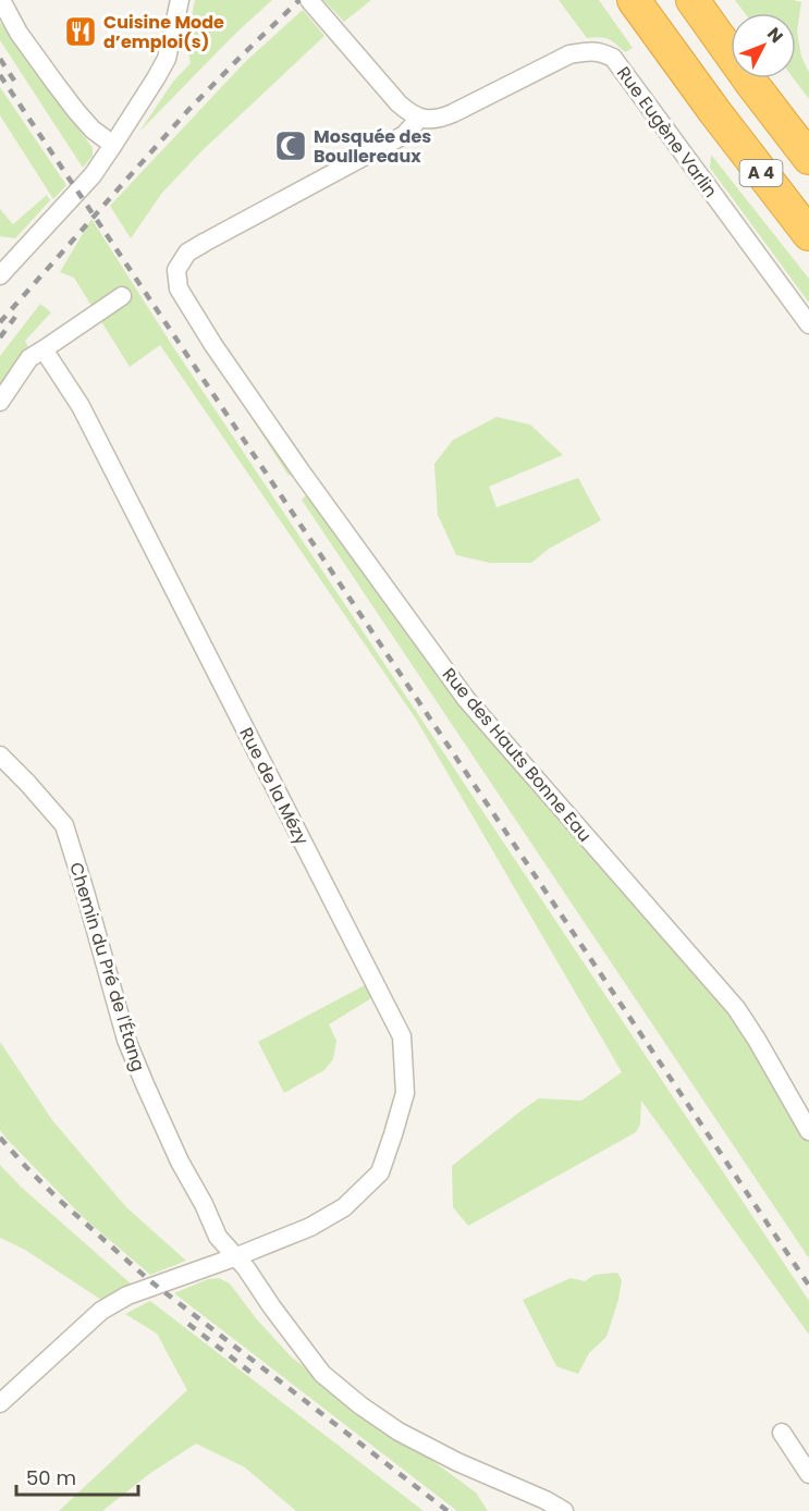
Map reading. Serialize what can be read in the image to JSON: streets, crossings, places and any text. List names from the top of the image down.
{
  "streets": {
    "highway": ["A 4"],
    "street": [
      "Rue Eugène Varlin",
      "Rue des Hauts Bonne Eau",
      "Rue de la Mézy",
      "Chemin du Pré de l'Étang"
    ]
  },
  "crossings": [
    ["Rue Eugène Varlin", "Rue des Hauts Bonne Eau"],
    ["Rue de la Mézy", "Chemin du Pré de l'Étang"]
  ],
  "places": {
    "restaurant": ["Cuisine Mode d’emploi(s)"],
    "mosque": ["Mosquée des Boullereaux"]
  },
  "scale_bar": "50 m",
  "north": "top right"
}
